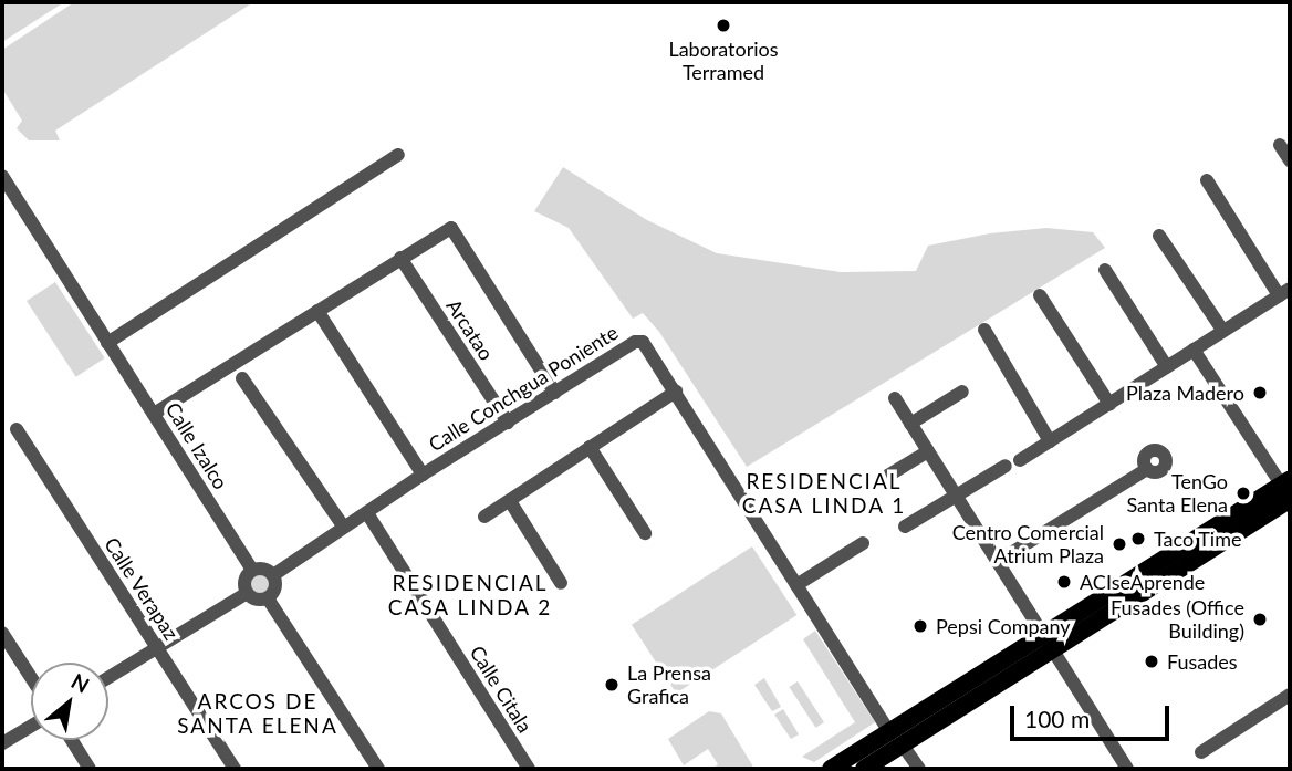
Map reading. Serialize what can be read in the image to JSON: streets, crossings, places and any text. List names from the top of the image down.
{
  "streets": {
    "street": [
      "Arcatao",
      "Calle Conchgua Poniente",
      "Calle Izalco",
      "Calle Verapaz",
      "Calle Citala"
    ]
  },
  "crossings": [
    ["Arcatao", "Calle Conchgua Poniente"],
    ["Calle Conchgua Poniente", "Calle Izalco"],
    ["Calle Conchgua Poniente", "Calle Citala"]
  ],
  "districts": ["RESIDENCIAL CASA LINDA 1", "RESIDENCIAL CASA LINDA 2", "ARCOS DE SANTA ELENA"],
  "places": [
    "Laboratorios Terramed",
    "Plaza Madero",
    "TenGo Santa Elena",
    "Taco Time",
    "Centro Comercial Atrium Plaza",
    "ACIseAprende",
    "Fusades (Office Building)",
    "Pepsi Company",
    "Fusades",
    "La Prensa Grafica"
  ],
  "scale_bar": "100 m",
  "north": "top right"
}
